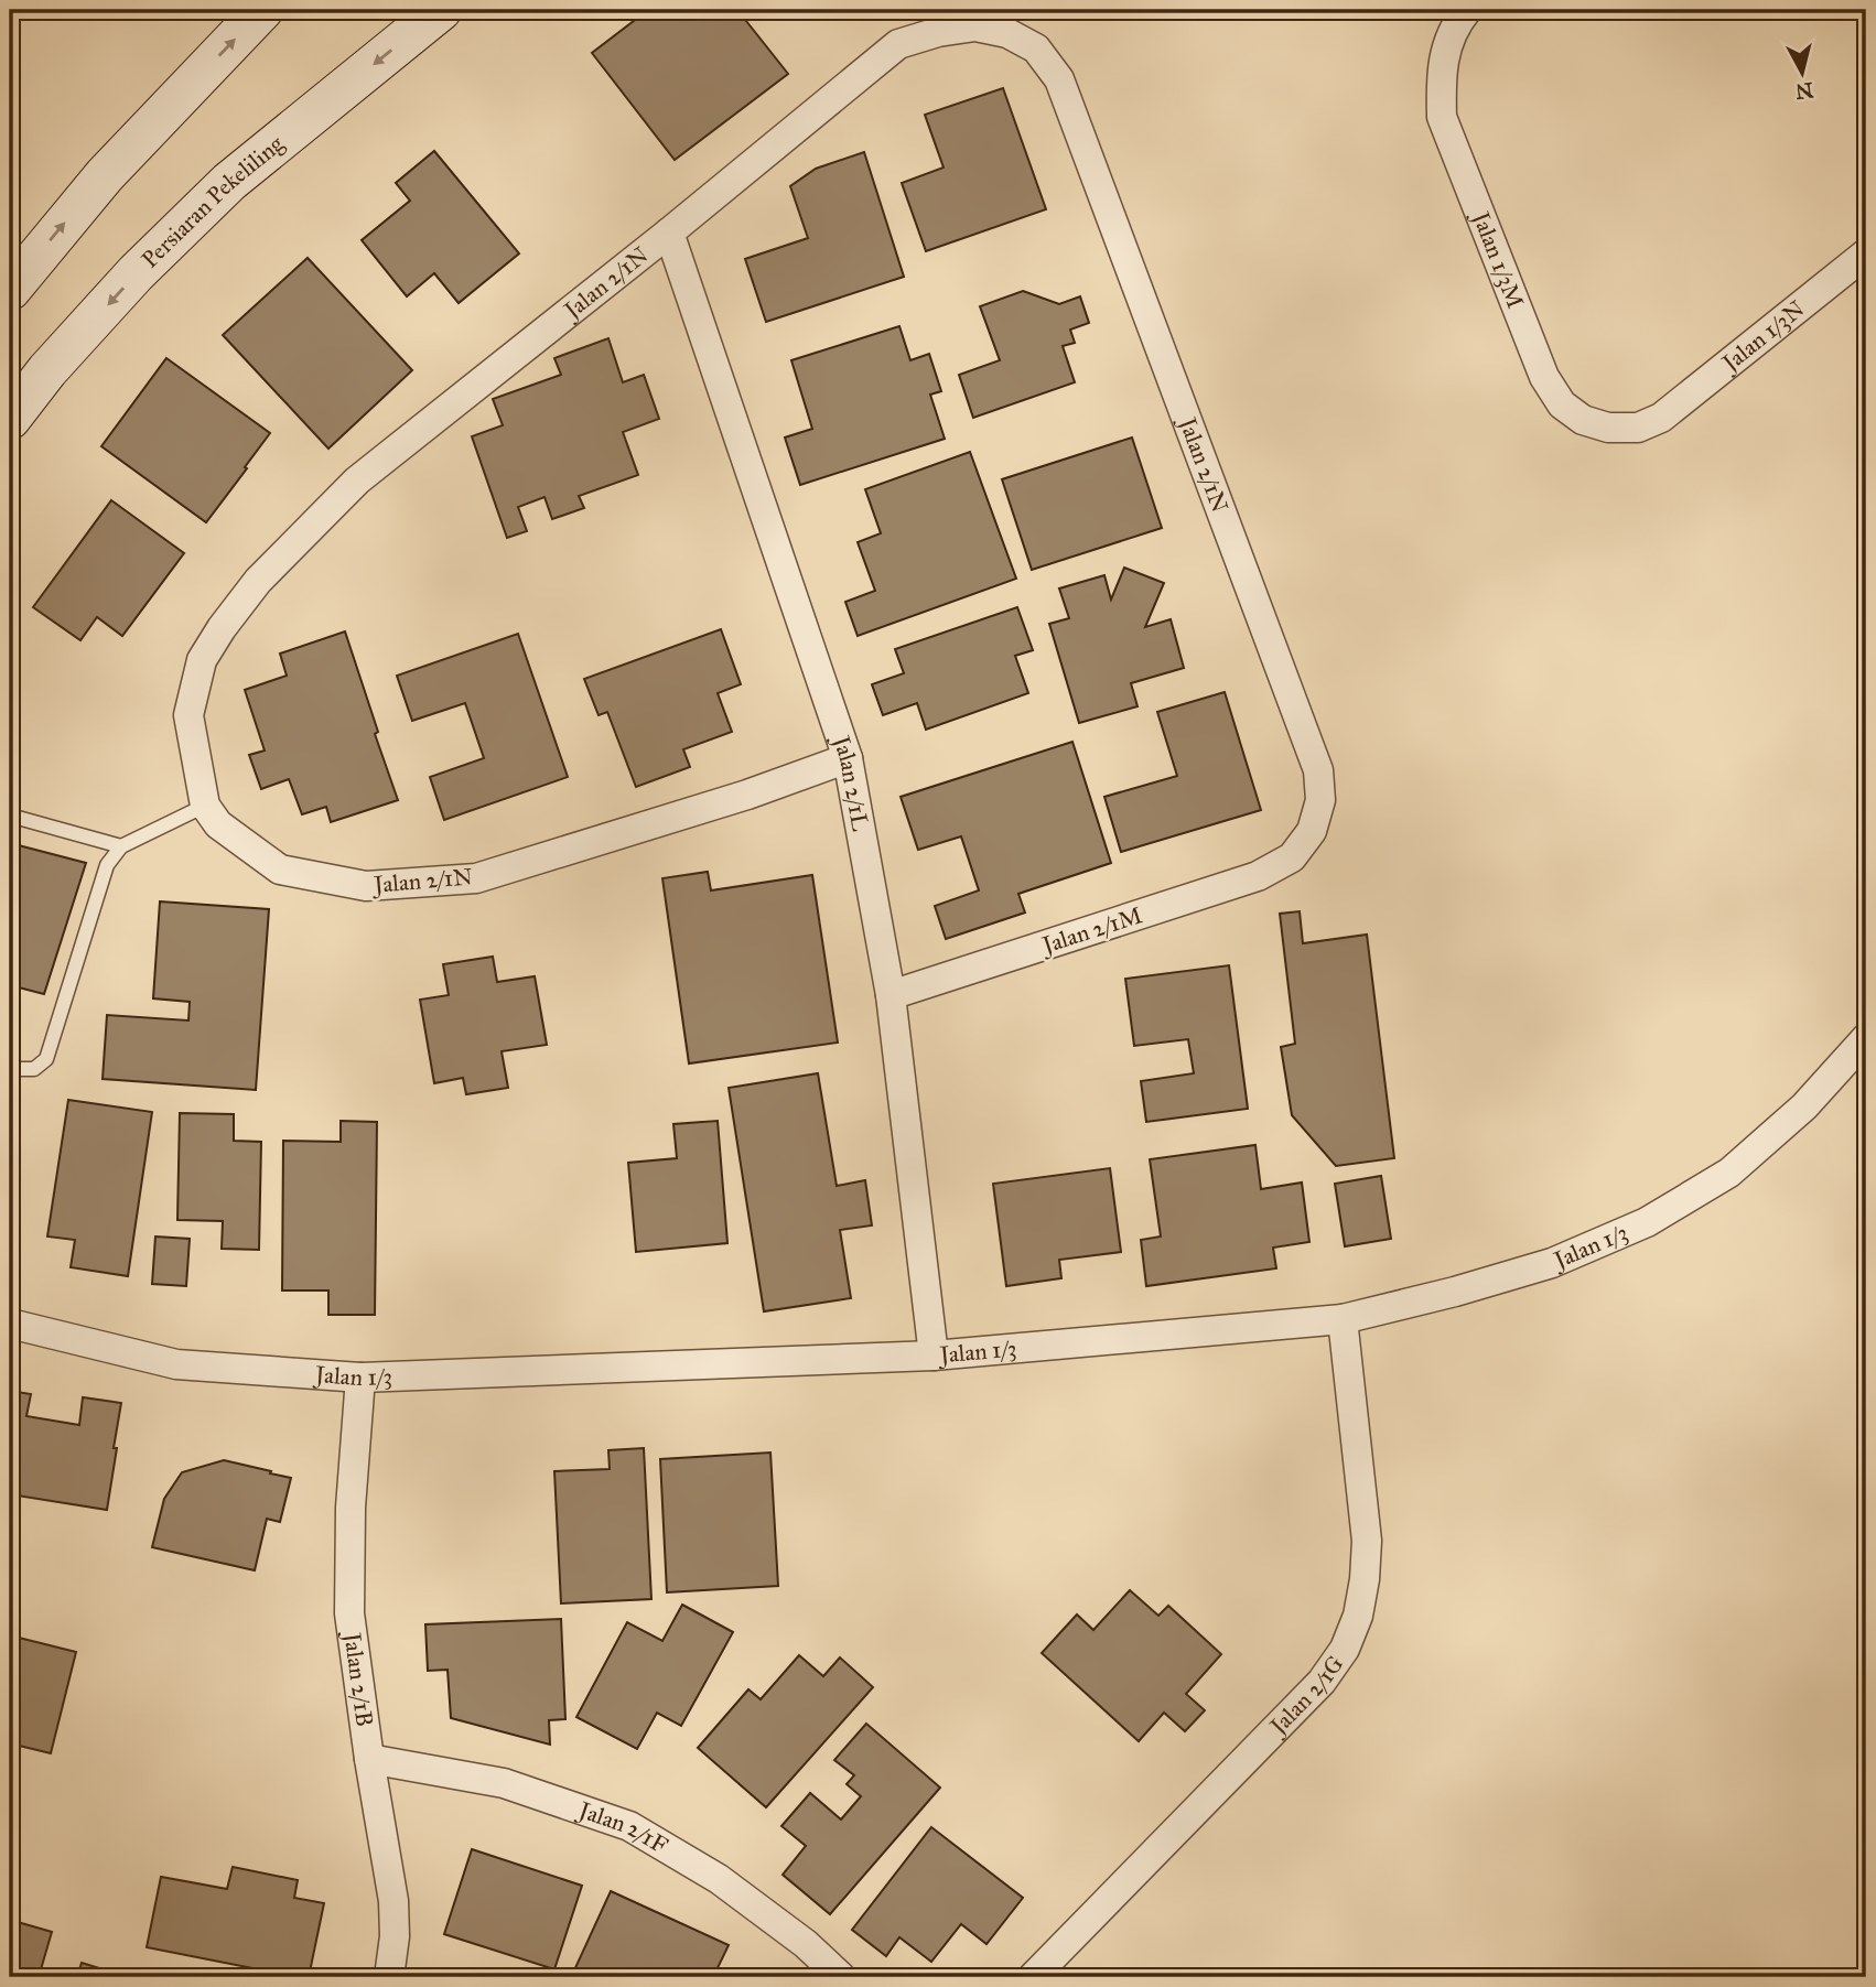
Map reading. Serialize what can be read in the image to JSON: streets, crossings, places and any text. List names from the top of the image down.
{
  "streets": {
    "main road": ["Persiaran Pekeliling"],
    "street": [
      "Jalan 1/3M",
      "Jalan 2/1N",
      "Jalan 1/3N",
      "Jalan 2/1L",
      "Jalan 2/1M",
      "Jalan 1/3",
      "Jalan 2/1B",
      "Jalan 2/1G",
      "Jalan 2/1F"
    ]
  },
  "crossings": [
    ["Jalan 1/3M", "Jalan 1/3N"],
    ["Jalan 2/1N", "Jalan 2/1L"],
    ["Jalan 2/1N", "Jalan 2/1M"],
    ["Jalan 2/1L", "Jalan 2/1M"],
    ["Jalan 2/1L", "Jalan 1/3"],
    ["Jalan 1/3", "Jalan 2/1B"],
    ["Jalan 1/3", "Jalan 2/1G"],
    ["Jalan 2/1B", "Jalan 2/1F"]
  ],
  "north": "bottom"
}
